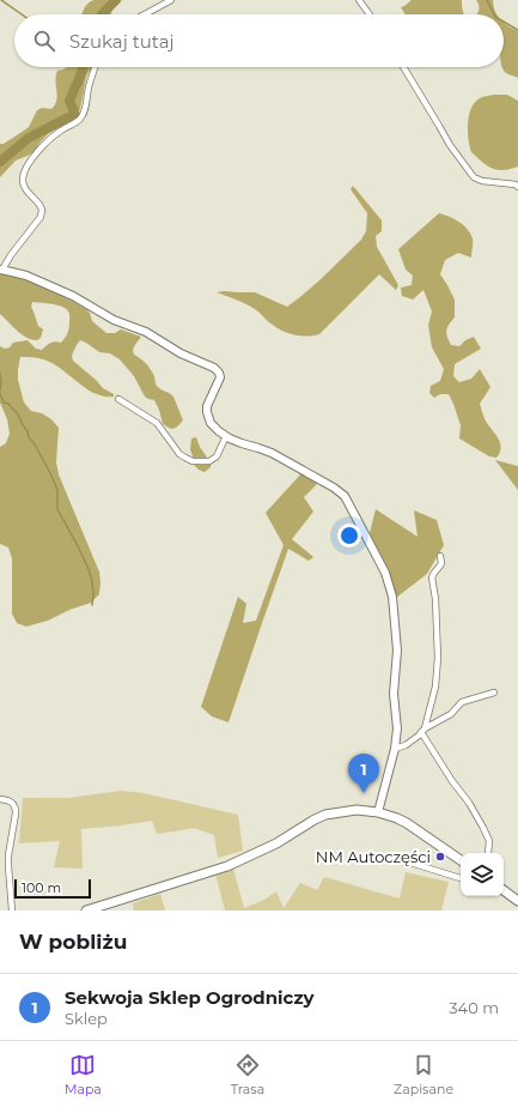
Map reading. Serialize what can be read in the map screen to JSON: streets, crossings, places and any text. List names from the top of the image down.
{
  "places": ["NM Autoczęści"],
  "scale_bar": "100 m",
  "page": {
    "search": "Szukaj tutaj",
    "pins": "1",
    "scale": "100 m",
    "heading": "W pobliżu",
    "list": [
      {
        "mark": "1",
        "name": "Sekwoja Sklep Ogrodniczy",
        "note": "Sklep",
        "value": "340 m"
      }
    ],
    "nav": ["Mapa", "Trasa", "Zapisane"]
  }
}
